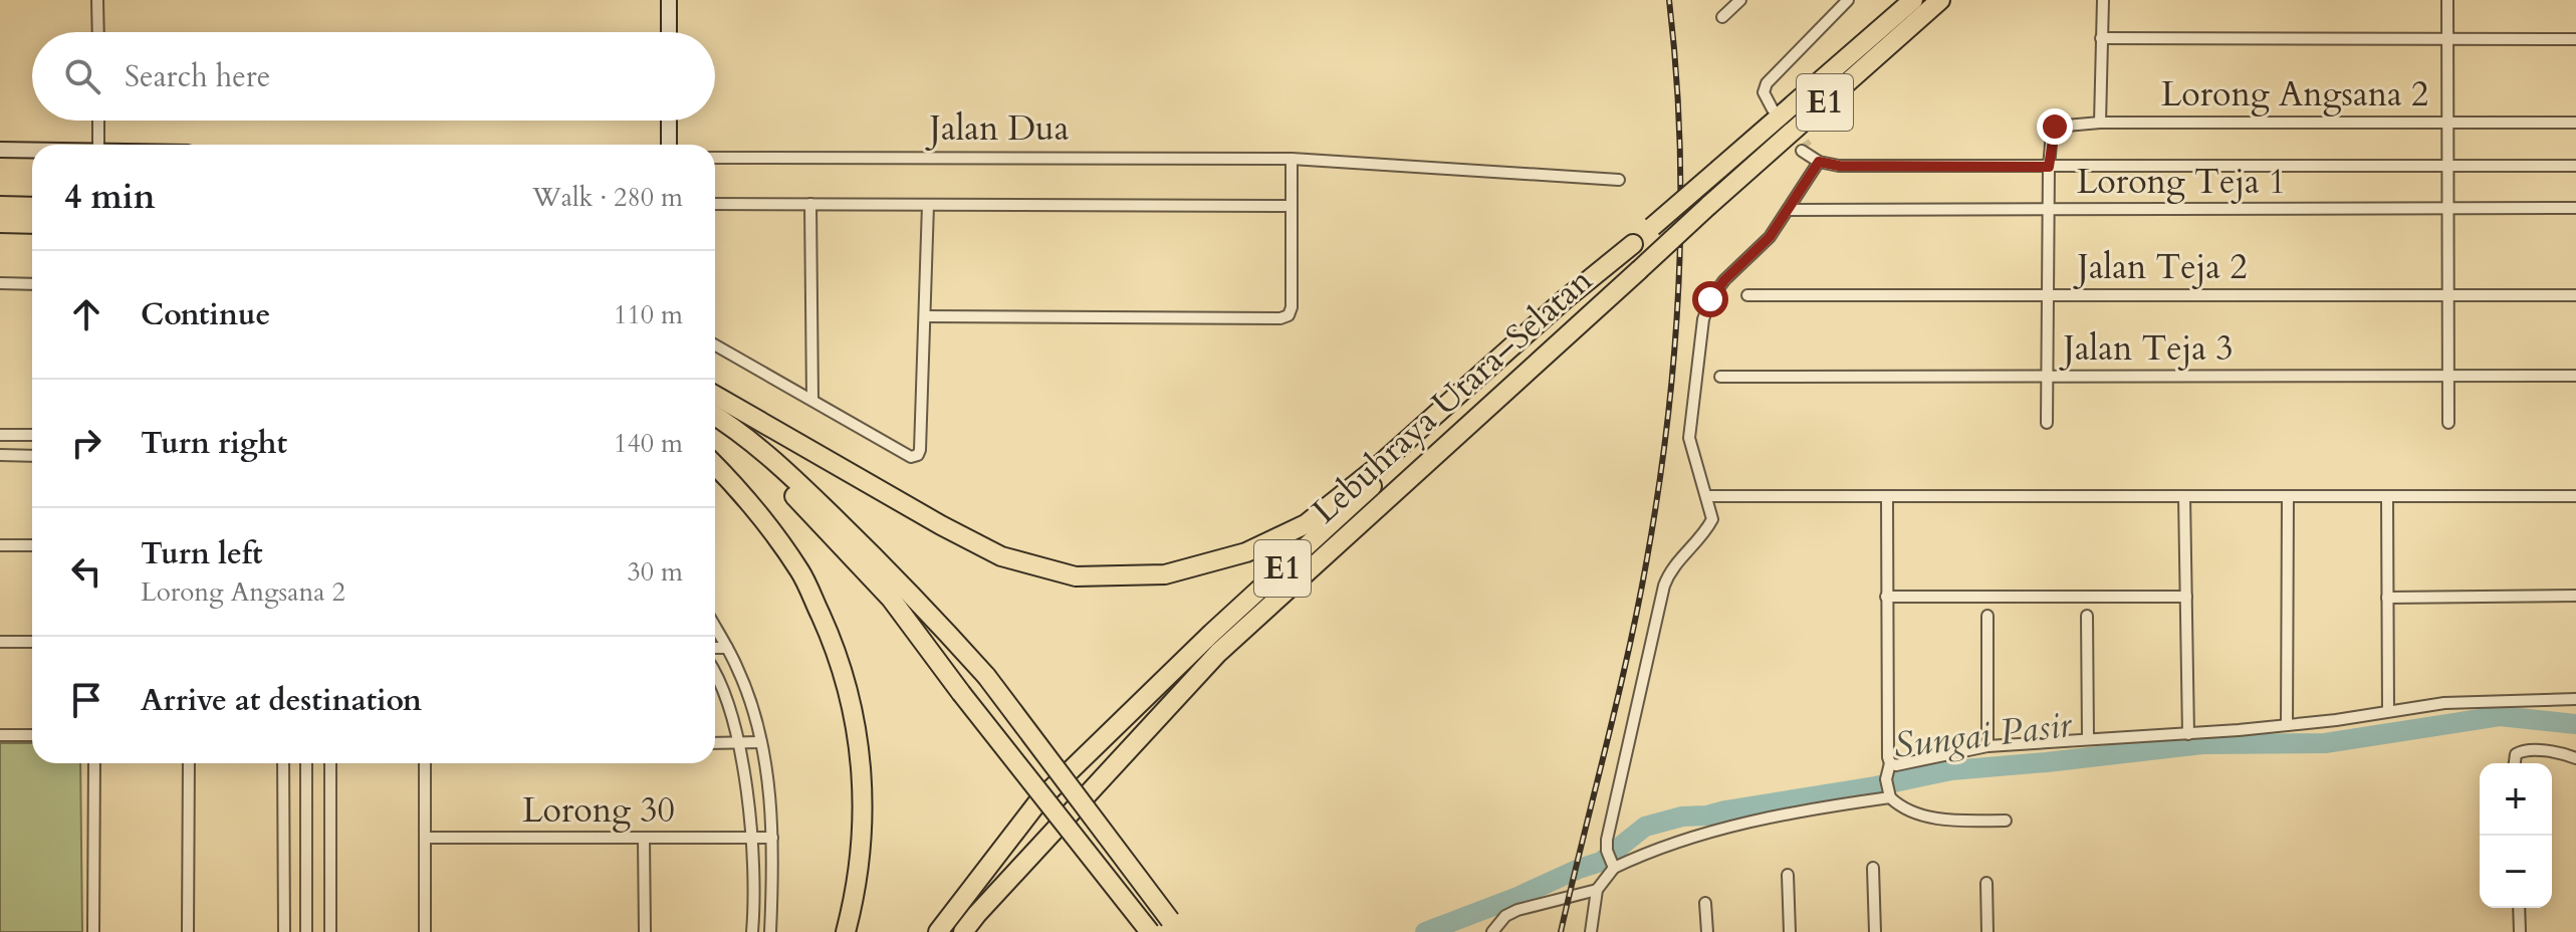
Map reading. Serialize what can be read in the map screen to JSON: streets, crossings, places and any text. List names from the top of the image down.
{
  "streets": {
    "highway": ["E1", "Lebuhraya Utara–Selatan"],
    "street": [
      "Lorong Angsana 2",
      "Jalan Dua",
      "Lorong Teja 1",
      "Jalan Teja 2",
      "Jalan Teja 3",
      "Lorong 30"
    ]
  },
  "water": ["Sungai Pasir"],
  "page": {
    "search": "Search here",
    "heading": ["4 min", "Walk · 280 m"],
    "list": [
      ["Continue", "110 m"],
      ["Turn right", "140 m"],
      ["Turn left", "Lorong Angsana 2", "30 m"],
      "Arrive at destination"
    ],
    "map_buttons": ["+", "−"]
  }
}
